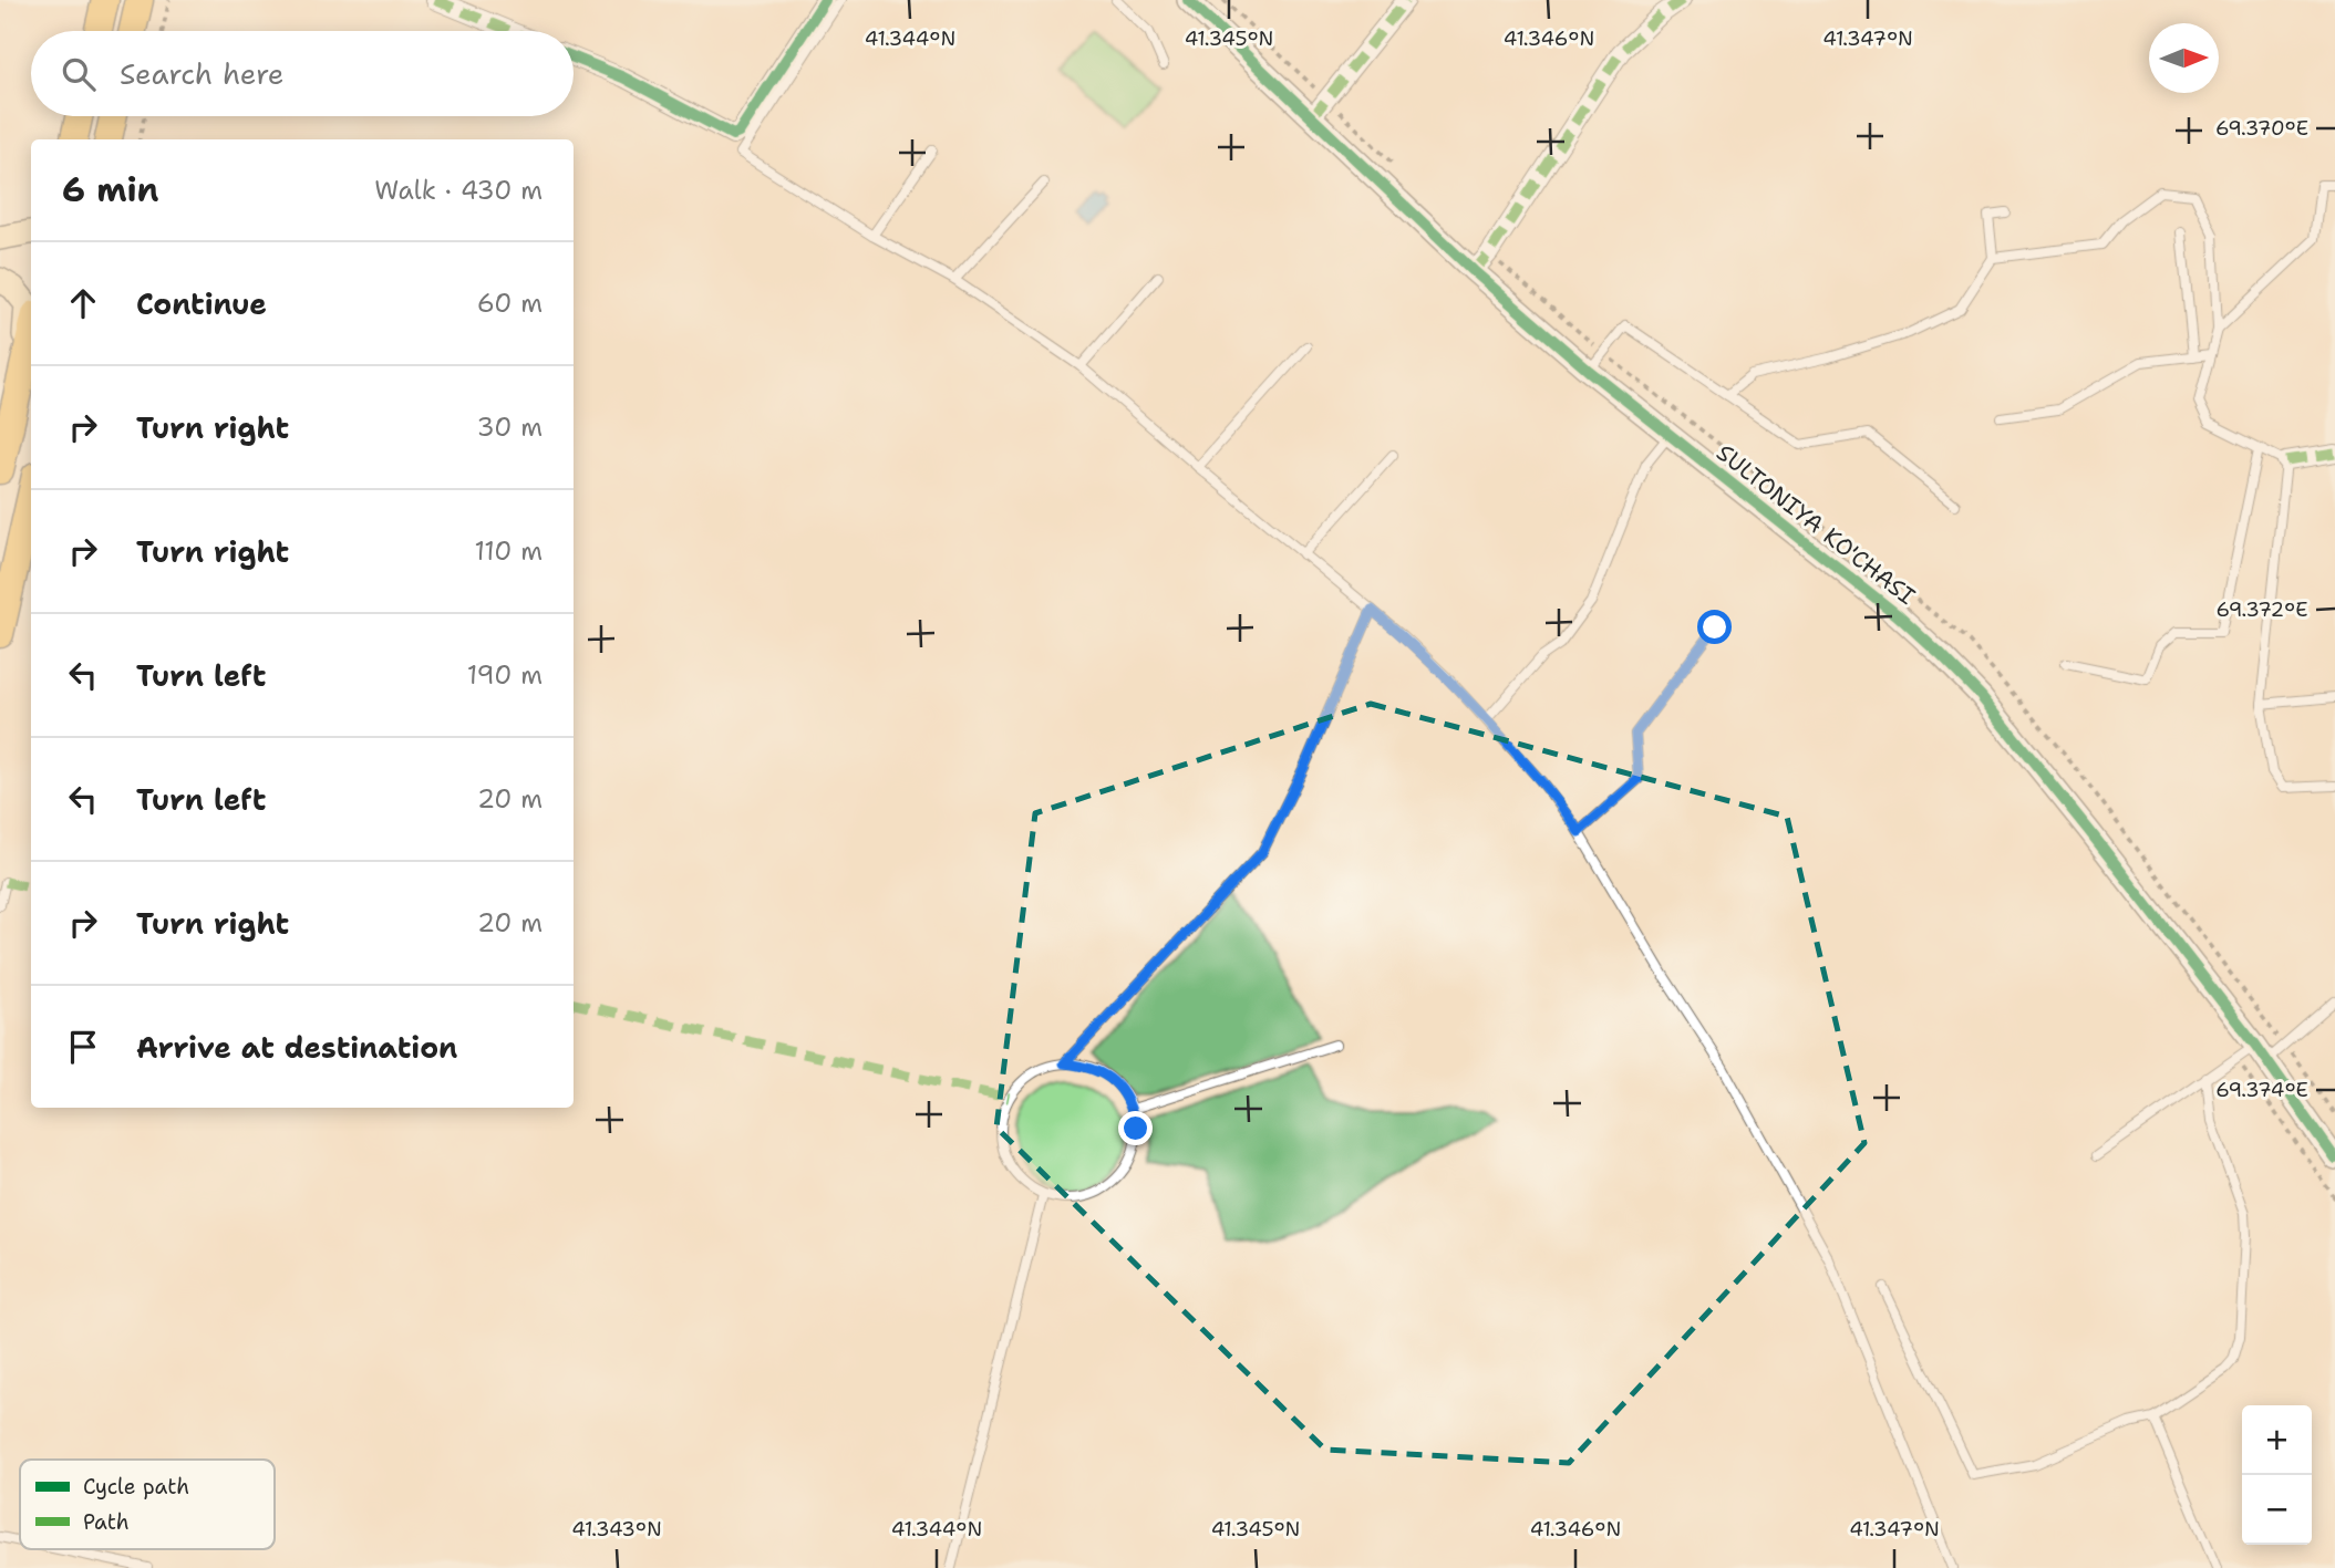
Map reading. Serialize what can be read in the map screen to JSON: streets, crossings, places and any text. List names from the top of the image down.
{
  "streets": {
    "street": ["SULTONIYA KO'CHASI"]
  },
  "legend": ["Cycle path", "Path"],
  "north": "right",
  "page": {
    "search": "Search here",
    "heading": ["6 min", "Walk · 430 m"],
    "list": [
      ["Continue", "60 m"],
      ["Turn right", "30 m"],
      ["Turn right", "110 m"],
      ["Turn left", "190 m"],
      ["Turn left", "20 m"],
      ["Turn right", "20 m"],
      "Arrive at destination"
    ],
    "map_buttons": ["+", "−"]
  },
  "coordinates": [
    "41.344°N",
    "41.345°N",
    "41.346°N",
    "41.347°N",
    "69.370°E",
    "69.372°E",
    "69.374°E",
    "41.343°N"
  ]
}
